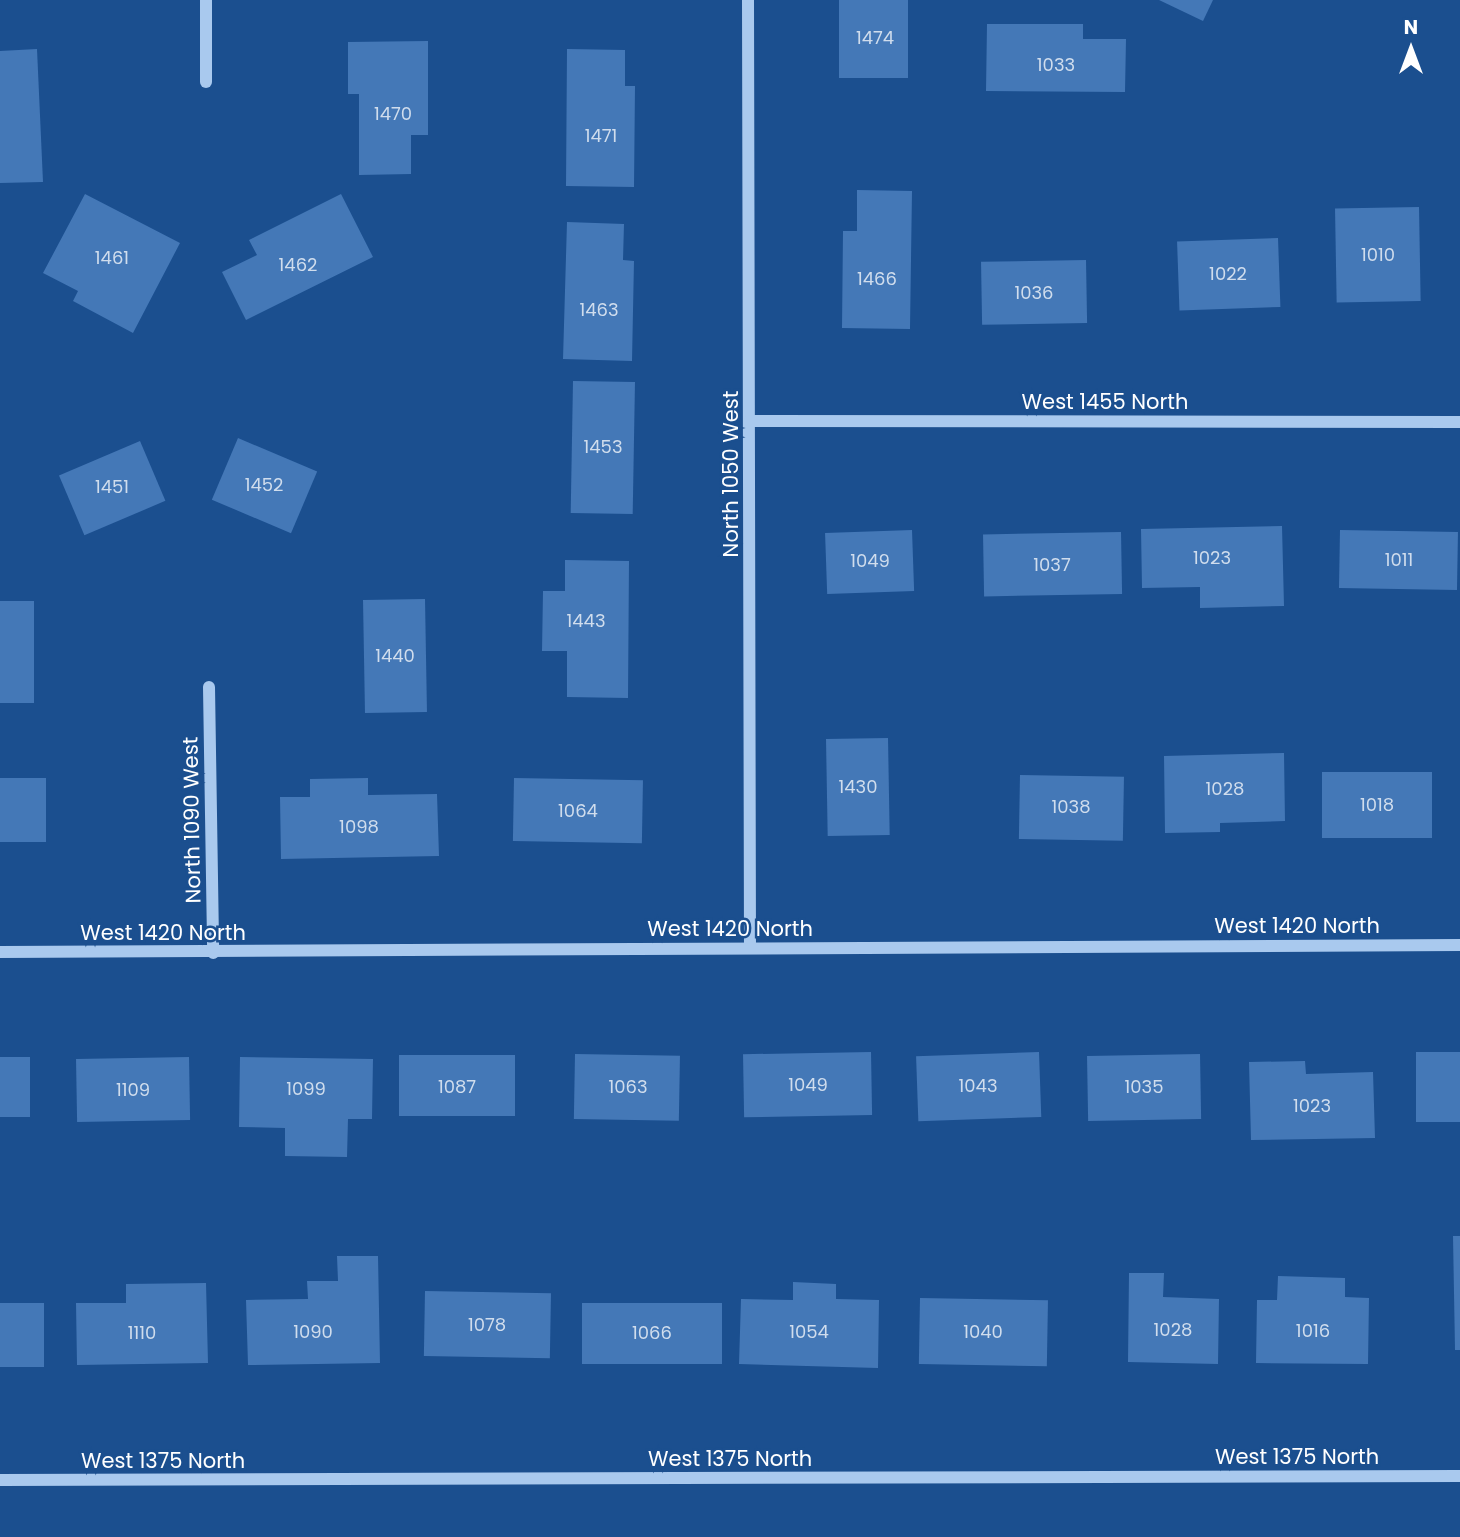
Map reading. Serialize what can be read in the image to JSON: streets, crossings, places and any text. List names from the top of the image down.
{
  "streets": {
    "street": [
      "West 1455 North",
      "North 1050 West",
      "North 1090 West",
      "West 1420 North",
      "West 1375 North"
    ]
  },
  "crossings": [
    ["West 1455 North", "North 1050 West"],
    ["North 1050 West", "West 1420 North"],
    ["North 1090 West", "West 1420 North"]
  ],
  "house_numbers": [
    "1474",
    "1033",
    "1470",
    "1471",
    "1010",
    "1461",
    "1462",
    "1022",
    "1466",
    "1036",
    "1463",
    "1453",
    "1452",
    "1451",
    "1023",
    "1011",
    "1049",
    "1037",
    "1443",
    "1440",
    "1430",
    "1028",
    "1018",
    "1038",
    "1064",
    "1098",
    "1049",
    "1043",
    "1087",
    "1063",
    "1035",
    "1099",
    "1109",
    "1023",
    "1078",
    "1028",
    "1016",
    "1090",
    "1054",
    "1040",
    "1110",
    "1066"
  ],
  "north": "top"
}
